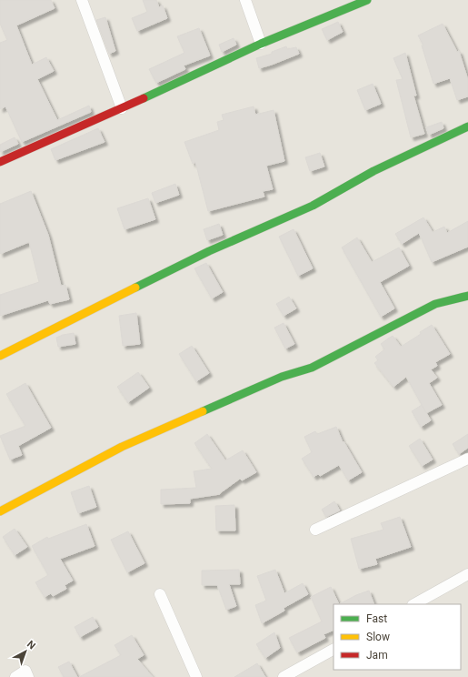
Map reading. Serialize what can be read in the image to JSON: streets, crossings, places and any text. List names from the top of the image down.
{
  "legend": ["Fast", "Slow", "Jam"],
  "north": "top right"
}
